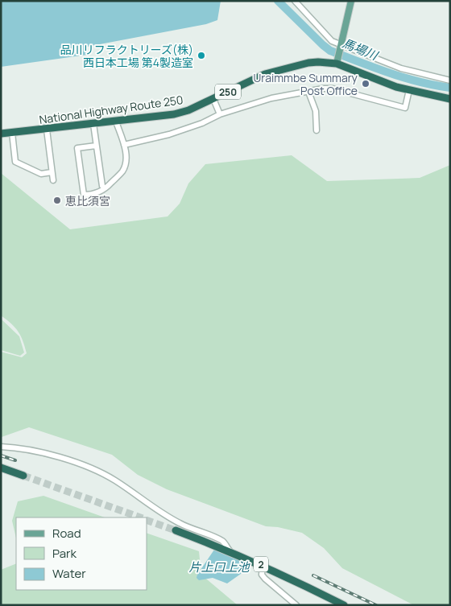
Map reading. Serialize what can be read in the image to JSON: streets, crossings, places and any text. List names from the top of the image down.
{
  "streets": {
    "highway": ["250", "National Highway Route 250", "2"]
  },
  "water": ["馬場川", "片上口上池"],
  "places": ["品川リフラクトリーズ(株) 西日本工場 第4製造室", "Uraimmbe Summary Post Office", "恵比須宮"],
  "legend": ["Road", "Park", "Water"]
}
